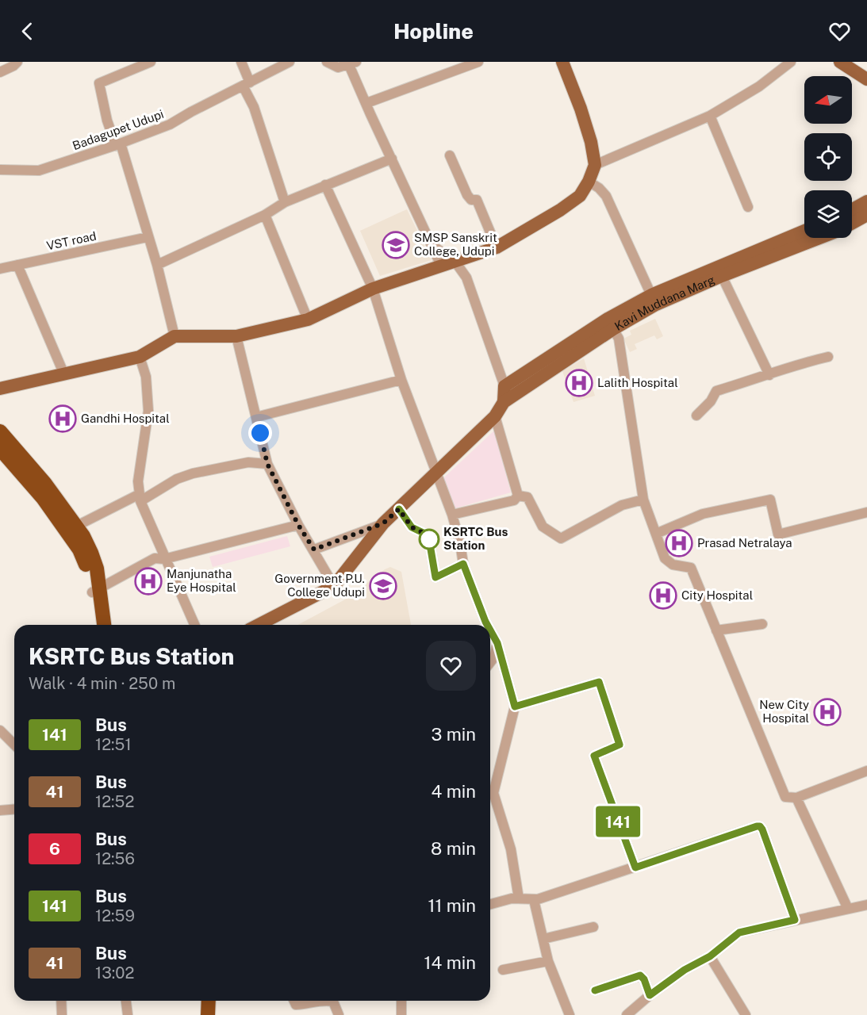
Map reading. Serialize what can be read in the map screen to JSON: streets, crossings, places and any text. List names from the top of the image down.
{
  "streets": {
    "main road": ["Kavi Muddana Marg"],
    "street": ["Badagupet Udupi", "VST road"]
  },
  "places": {
    "school or university": ["SMSP Sanskrit College, Udupi", "Government P.U. College Udupi"],
    "hospital": [
      "Lalith Hospital",
      "Gandhi Hospital",
      "Prasad Netralaya",
      "Manjunatha Eye Hospital",
      "City Hospital",
      "New City Hospital"
    ],
    "other": ["KSRTC Bus Station"]
  },
  "lines": ["bus line 141"],
  "north": "left",
  "page": {
    "header": "Hopline",
    "on_map": "141",
    "heading": ["KSRTC Bus Station", "Walk · 4 min · 250 m"],
    "list": [
      {
        "mark": "141",
        "name": "Bus",
        "note": "12:51",
        "value": "3 min"
      },
      {
        "mark": "41",
        "name": "Bus",
        "note": "12:52",
        "value": "4 min"
      },
      {
        "mark": "6",
        "name": "Bus",
        "note": "12:56",
        "value": "8 min"
      },
      {
        "mark": "141",
        "name": "Bus",
        "note": "12:59",
        "value": "11 min"
      },
      {
        "mark": "41",
        "name": "Bus",
        "note": "13:02",
        "value": "14 min"
      }
    ]
  }
}
